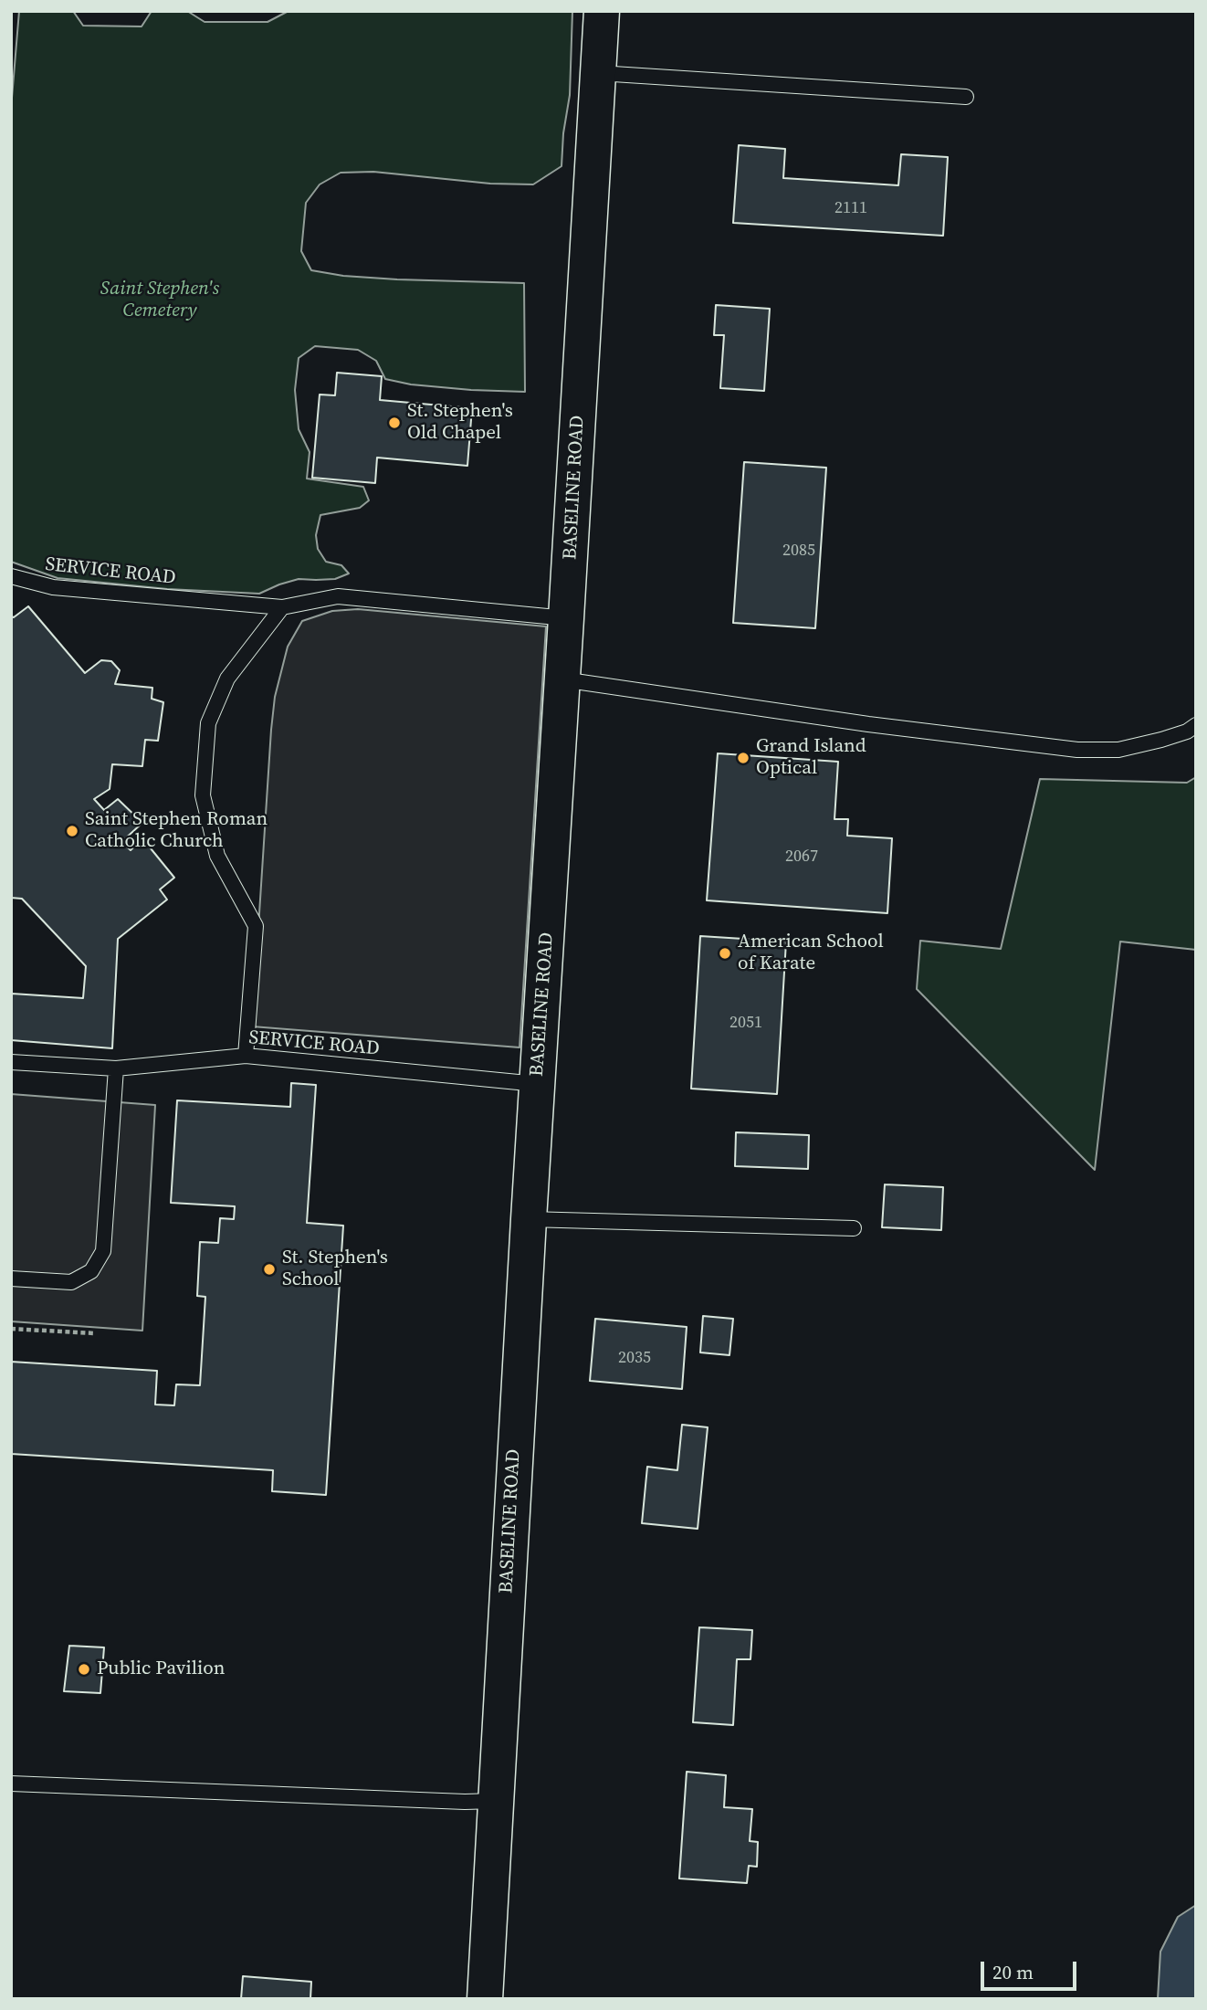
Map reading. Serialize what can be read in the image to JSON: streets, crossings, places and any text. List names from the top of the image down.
{
  "streets": {
    "street": ["BASELINE ROAD"],
    "lane": ["SERVICE ROAD"]
  },
  "crossings": [
    ["BASELINE ROAD", "SERVICE ROAD"]
  ],
  "parks": ["Saint Stephen's Cemetery"],
  "places": [
    "St. Stephen's Old Chapel",
    "Grand Island Optical",
    "Saint Stephen Roman Catholic Church",
    "American School of Karate",
    "St. Stephen's School",
    "Public Pavilion"
  ],
  "house_numbers": [
    "2111",
    "2085",
    "2067",
    "2051",
    "2035"
  ],
  "scale_bar": "20 m"
}
